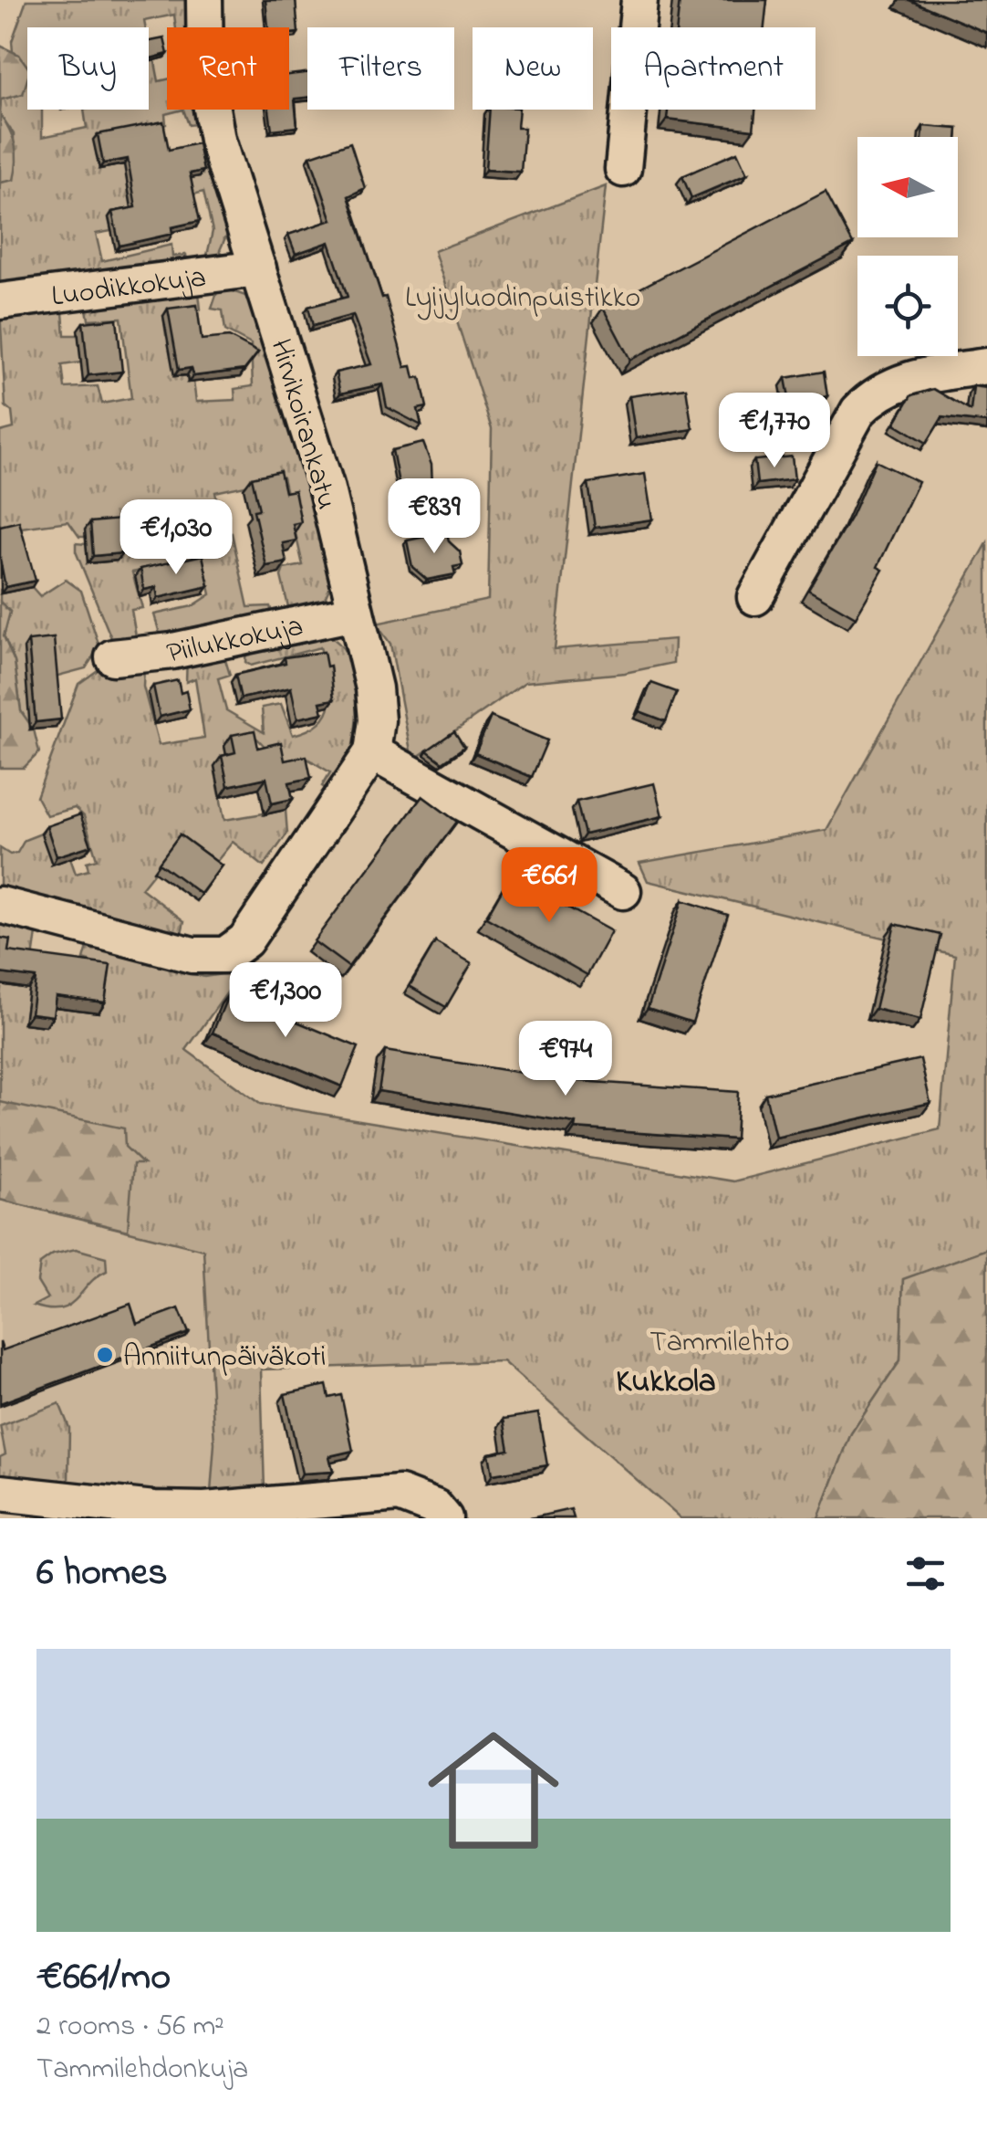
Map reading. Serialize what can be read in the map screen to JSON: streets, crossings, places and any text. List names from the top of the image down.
{
  "streets": {
    "street": ["Luodikkokuja", "Hirvikoirankatu", "Piilukkokuja"]
  },
  "crossings": [
    ["Luodikkokuja", "Hirvikoirankatu"],
    ["Hirvikoirankatu", "Piilukkokuja"]
  ],
  "districts": ["Kukkola"],
  "parks": ["Lyijyluodinpuistikko", "Tammilehto"],
  "places": ["Anniitunpäiväkoti"],
  "north": "left",
  "page": {
    "chip": [
      "Buy",
      "Rent",
      "Filters",
      "New",
      "Apartment"
    ],
    "price": [
      "€1,770",
      "€839",
      "€1,030",
      "€661",
      "€1,300",
      "€974"
    ],
    "heading": "6 homes",
    "list": [
      {
        "name": "€661/mo",
        "note": "2 rooms · 56 m² · Tammilehdonkuja"
      }
    ]
  }
}
